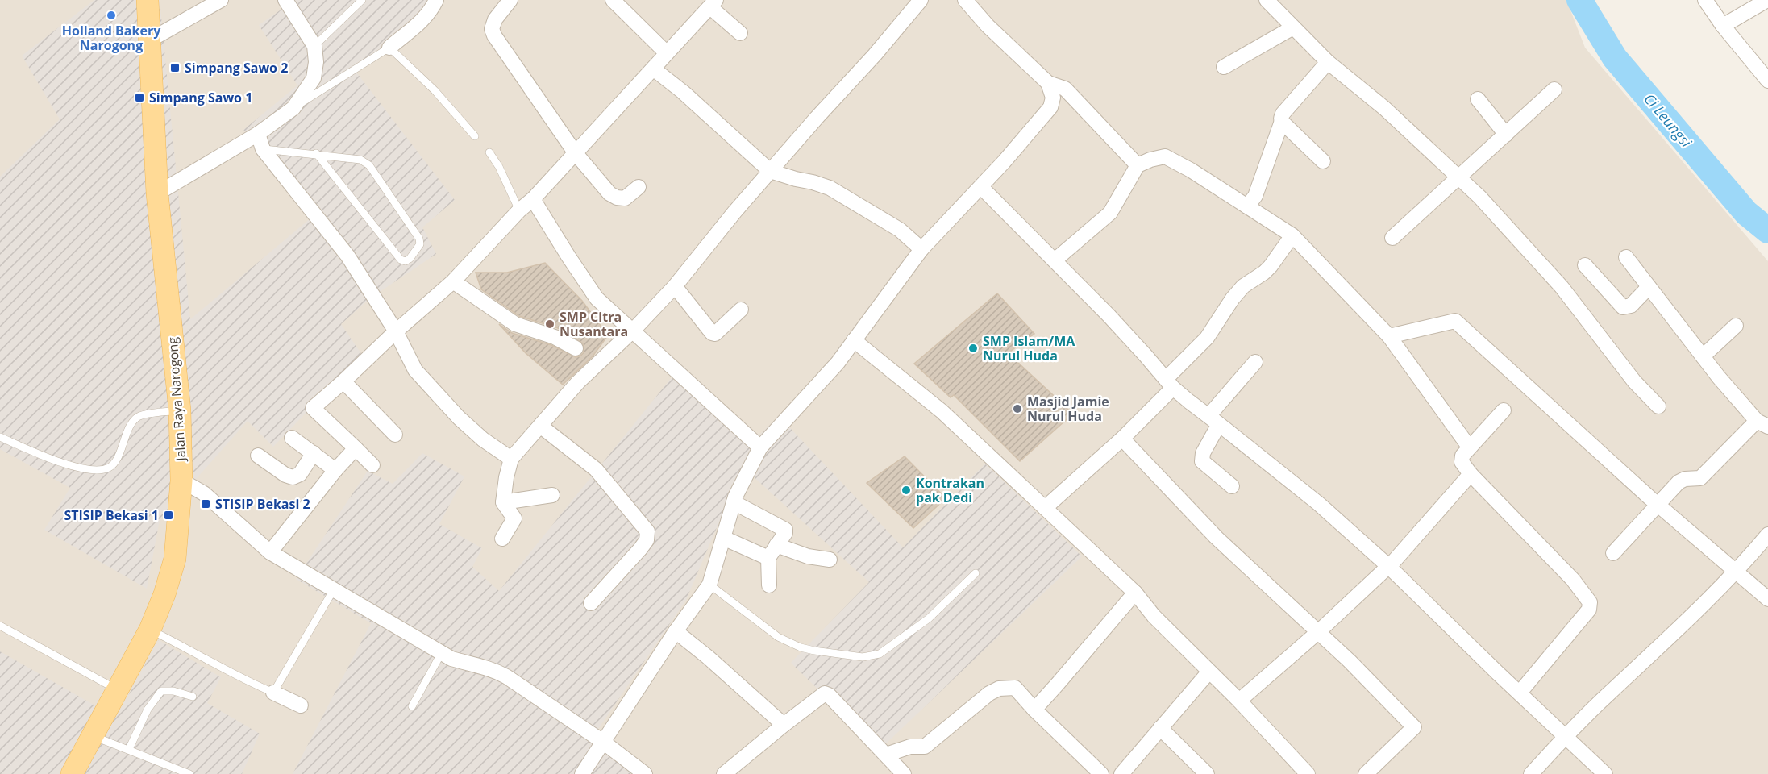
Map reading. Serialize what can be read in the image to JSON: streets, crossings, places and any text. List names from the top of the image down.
{
  "streets": {
    "main road": ["Jalan Raya Narogong"]
  },
  "water": ["Ci Leungsi"],
  "places": {
    "other": [
      "Holland Bakery Narogong",
      "SMP Citra Nusantara",
      "SMP Islam/MA Nurul Huda",
      "Masjid Jamie Nurul Huda",
      "Kontrakan pak Dedi"
    ],
    "transit": [
      "Simpang Sawo 2",
      "Simpang Sawo 1",
      "STISIP Bekasi 2",
      "STISIP Bekasi 1"
    ]
  }
}
